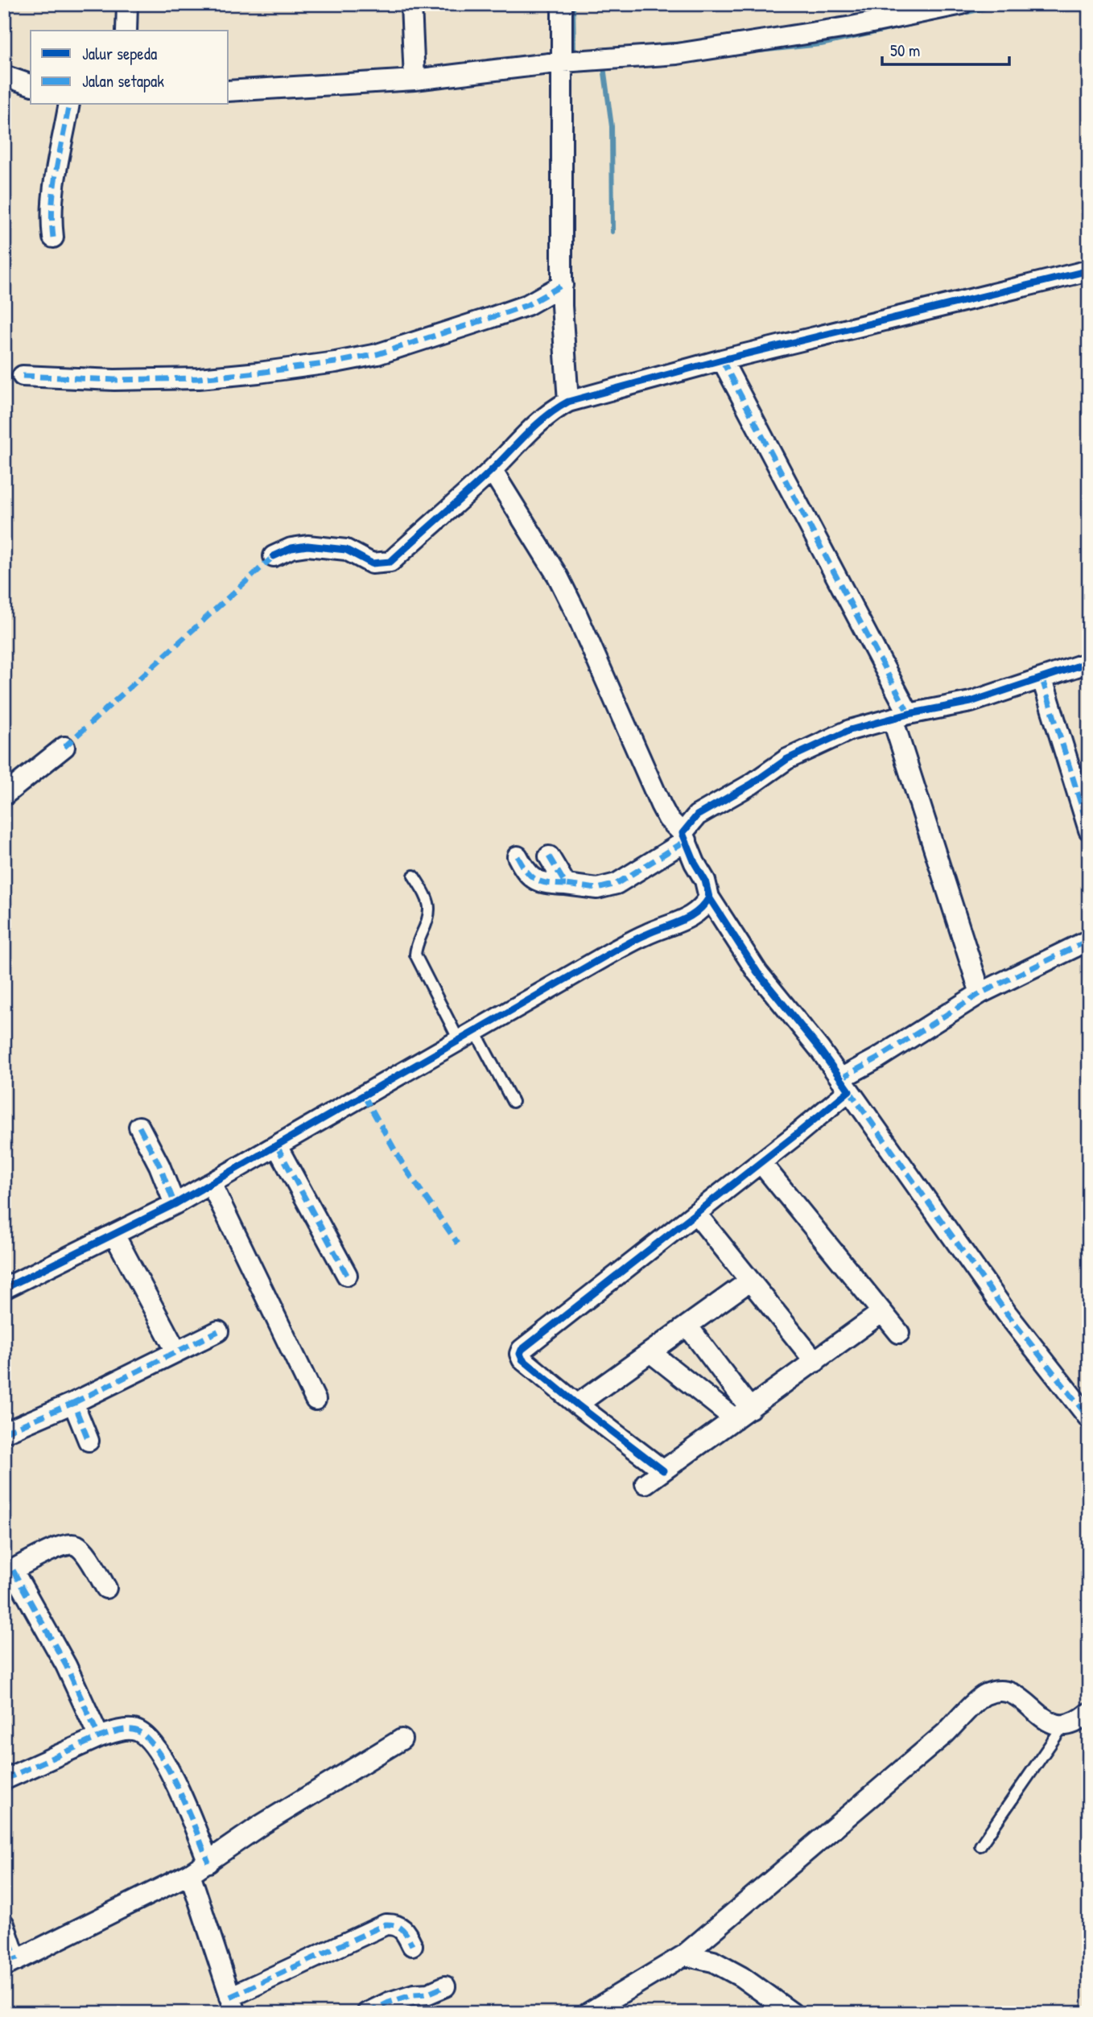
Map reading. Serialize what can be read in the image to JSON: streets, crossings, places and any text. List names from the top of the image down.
{
  "legend": ["Jalur sepeda", "Jalan setapak"],
  "scale_bar": "50 m"
}
